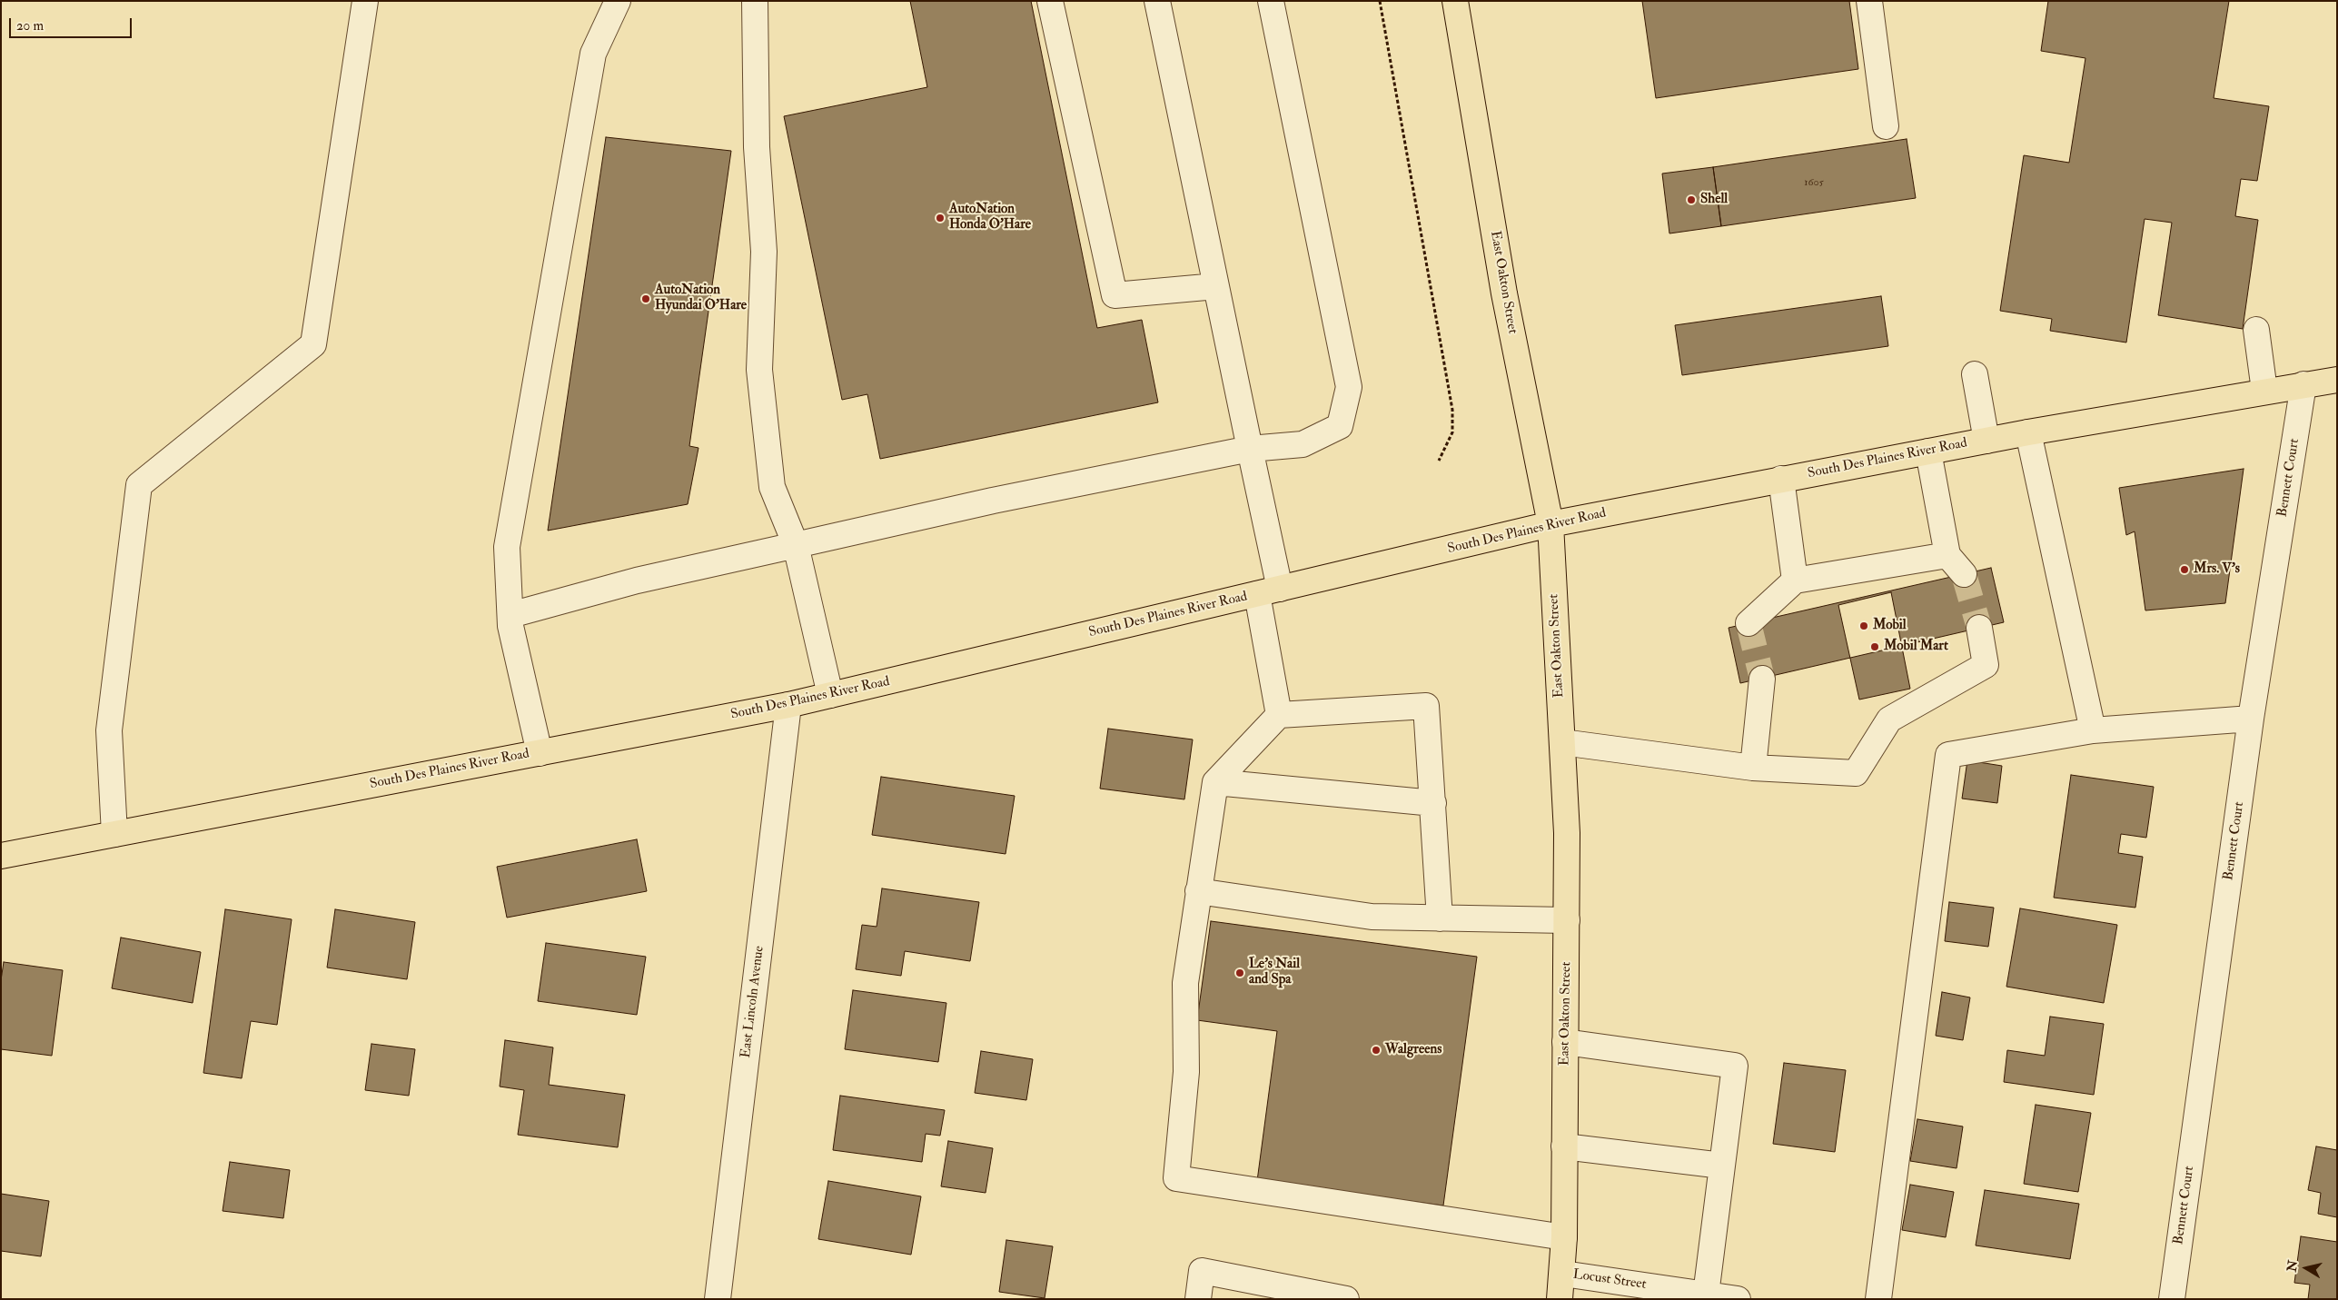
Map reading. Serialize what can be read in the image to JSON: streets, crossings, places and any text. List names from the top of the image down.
{
  "streets": {
    "main road": ["East Oakton Street", "South Des Plaines River Road"],
    "street": ["Bennett Court", "East Lincoln Avenue", "Locust Street"]
  },
  "crossings": [
    ["East Oakton Street", "South Des Plaines River Road"],
    ["East Oakton Street", "Locust Street"],
    ["South Des Plaines River Road", "Bennett Court"],
    ["South Des Plaines River Road", "East Lincoln Avenue"]
  ],
  "places": [
    "Shell",
    "AutoNation Honda O'Hare",
    "AutoNation Hyundai O'Hare",
    "Mrs. V's",
    "Mobil",
    "Mobil Mart",
    "Le's Nail and Spa",
    "Walgreens"
  ],
  "house_numbers": ["1605"],
  "scale_bar": "20 m",
  "north": "left"
}
